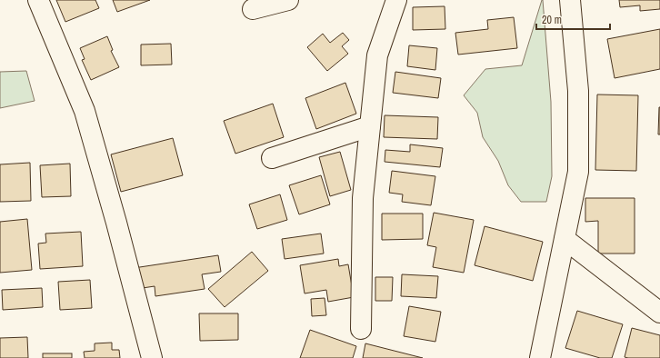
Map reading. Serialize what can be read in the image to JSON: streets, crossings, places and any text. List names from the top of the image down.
{
  "scale_bar": "20 m"
}
